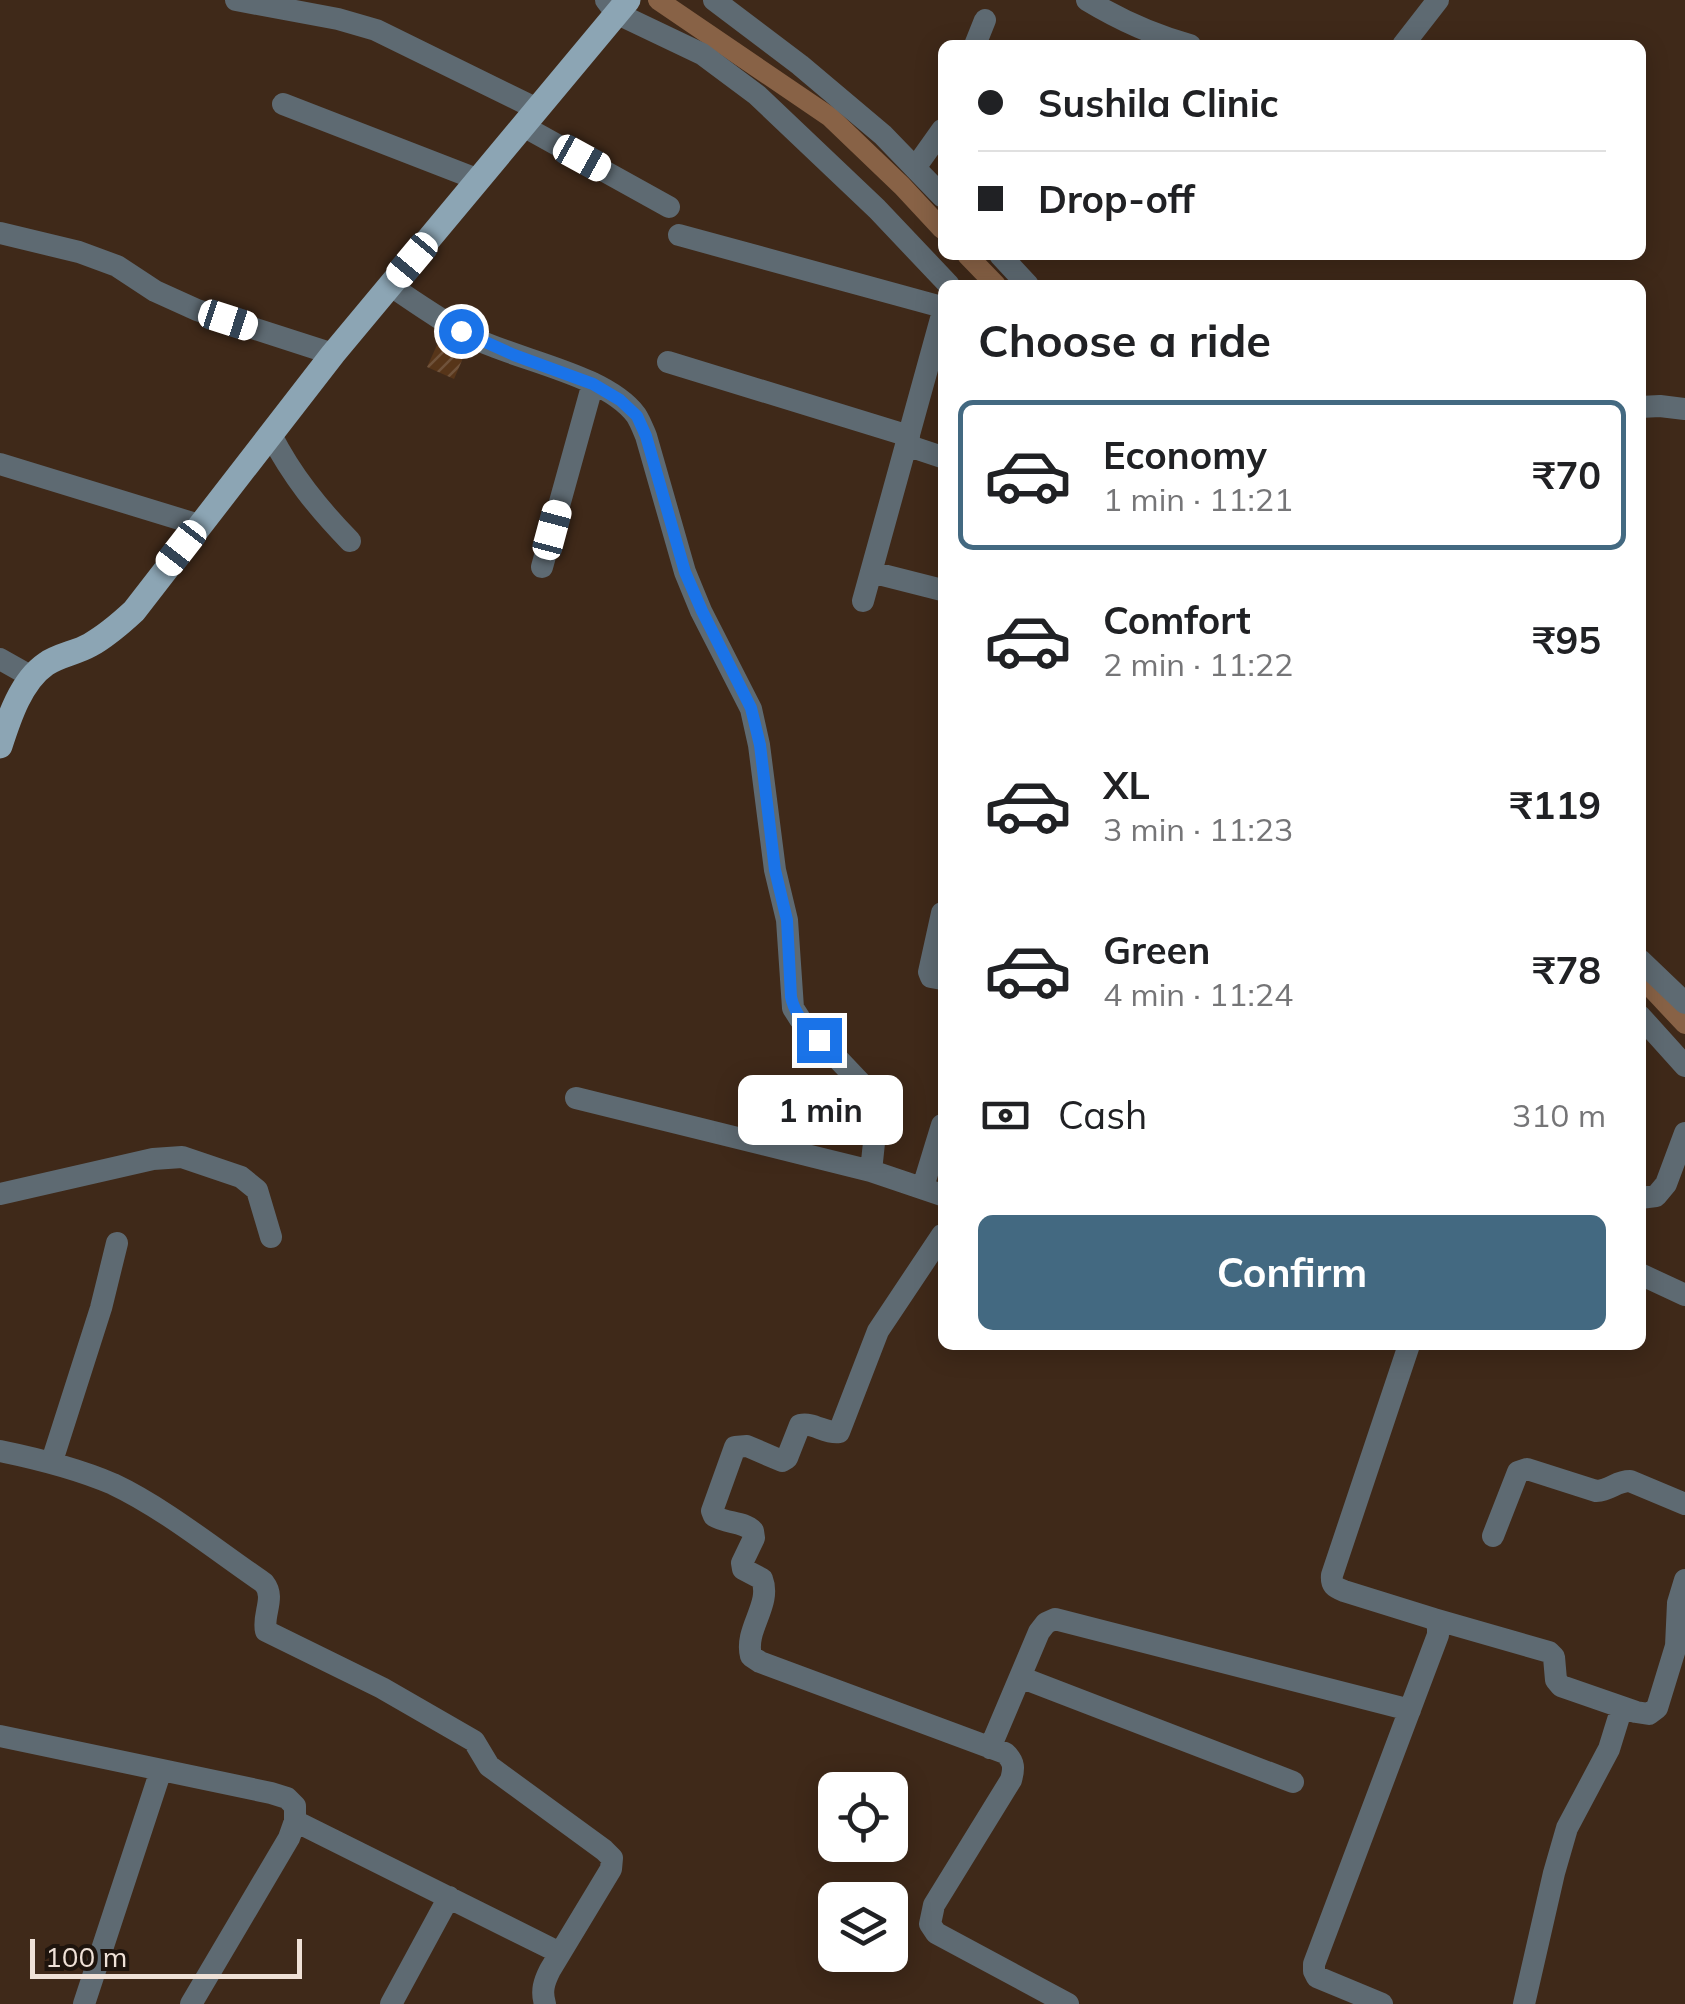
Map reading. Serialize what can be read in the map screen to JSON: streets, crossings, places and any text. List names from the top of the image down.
{
  "scale_bar": "100 m",
  "page": {
    "banner": ["Sushila Clinic", "Drop-off"],
    "heading": "Choose a ride",
    "list": [
      {
        "name": "Economy",
        "note": "1 min · 11:21",
        "value": "₹70"
      },
      {
        "name": "Comfort",
        "note": "2 min · 11:22",
        "value": "₹95"
      },
      {
        "name": "XL",
        "note": "3 min · 11:23",
        "value": "₹119"
      },
      {
        "name": "Green",
        "note": "4 min · 11:24",
        "value": "₹78"
      }
    ],
    "pay": ["Cash", "310 m"],
    "bubble": "1 min",
    "buttons": "Confirm",
    "scale": "100 m"
  }
}
